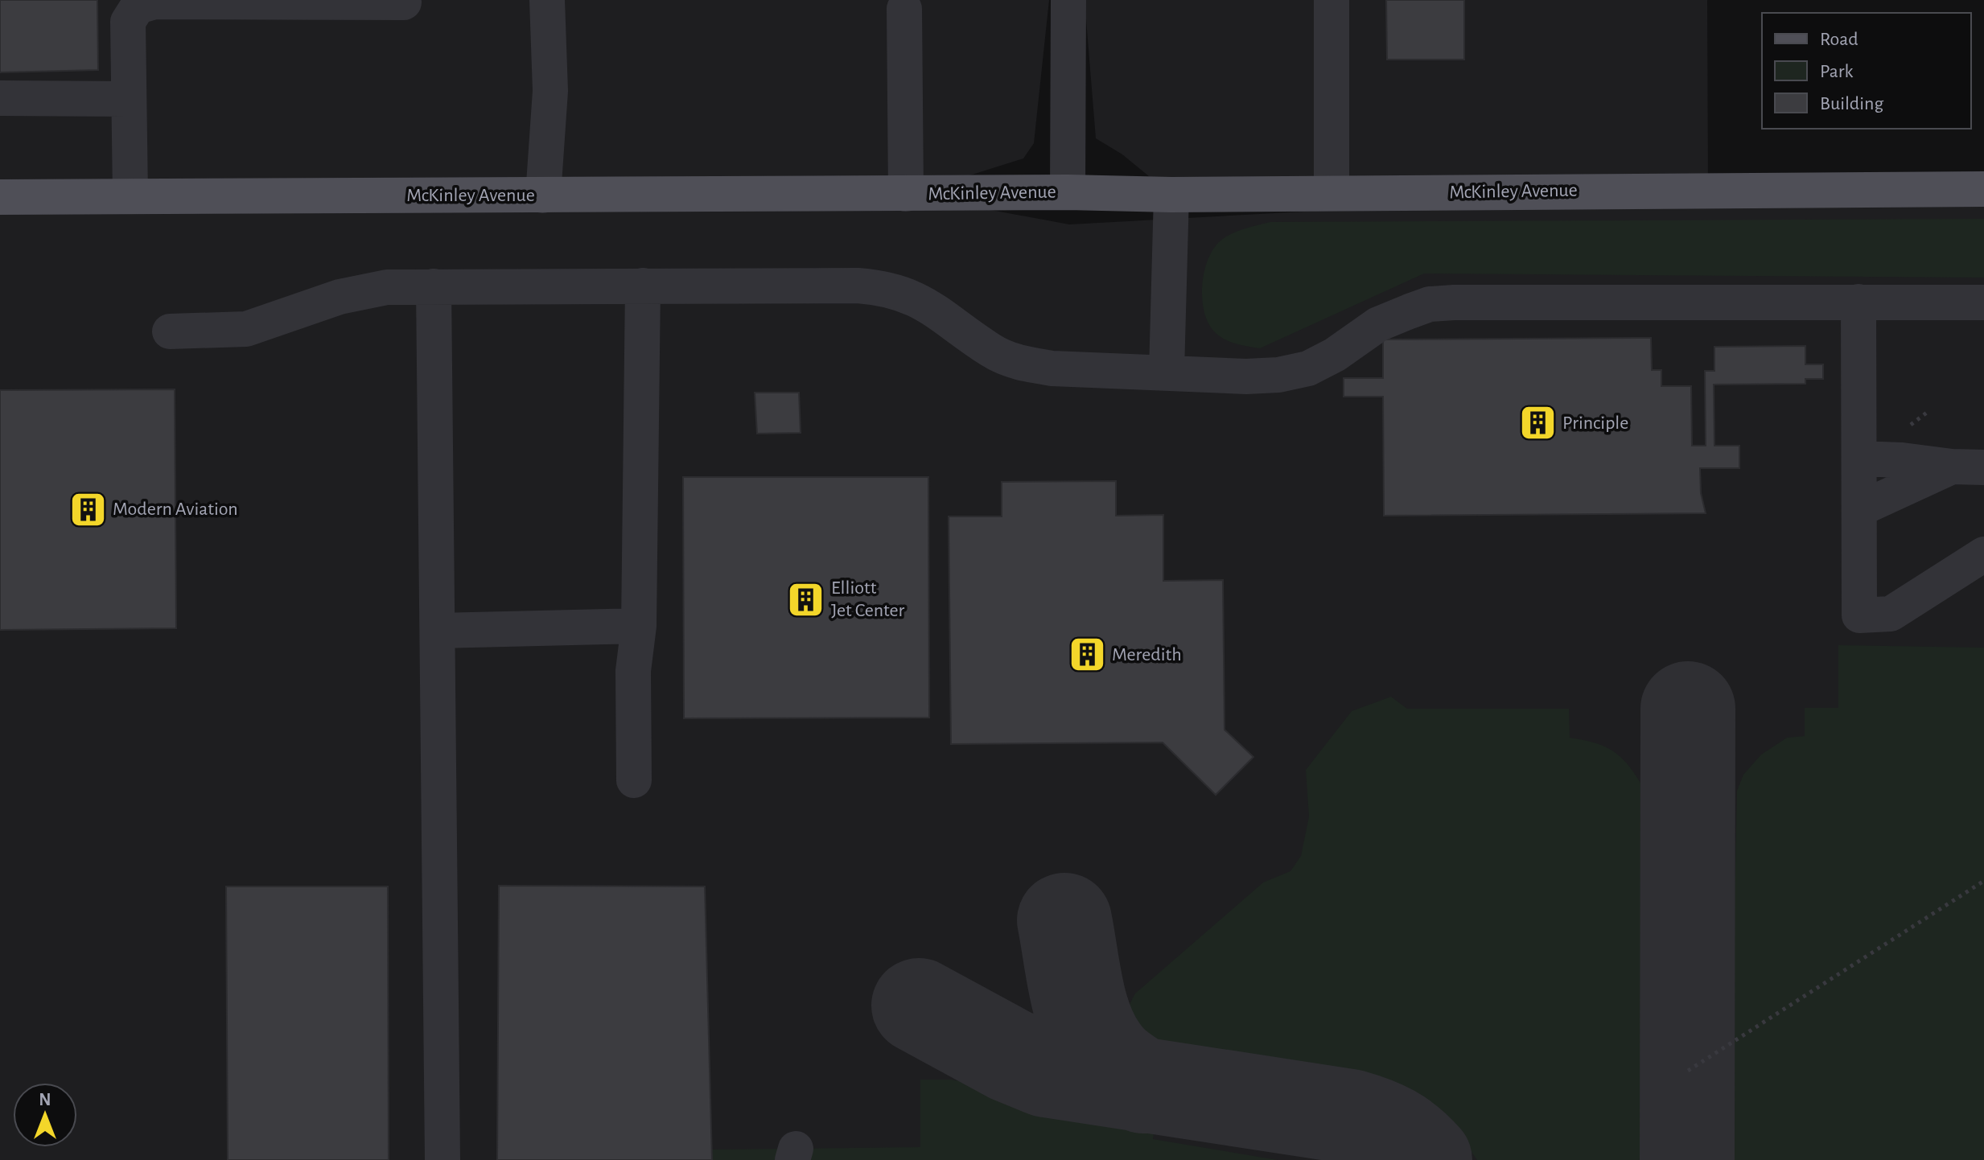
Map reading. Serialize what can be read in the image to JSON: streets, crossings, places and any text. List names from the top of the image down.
{
  "streets": {
    "main road": ["McKinley Avenue"]
  },
  "places": {
    "building": [
      "Principle",
      "Modern Aviation",
      "Elliott Jet Center",
      "Meredith"
    ]
  },
  "legend": ["Road", "Park", "Building"],
  "north": "top"
}
